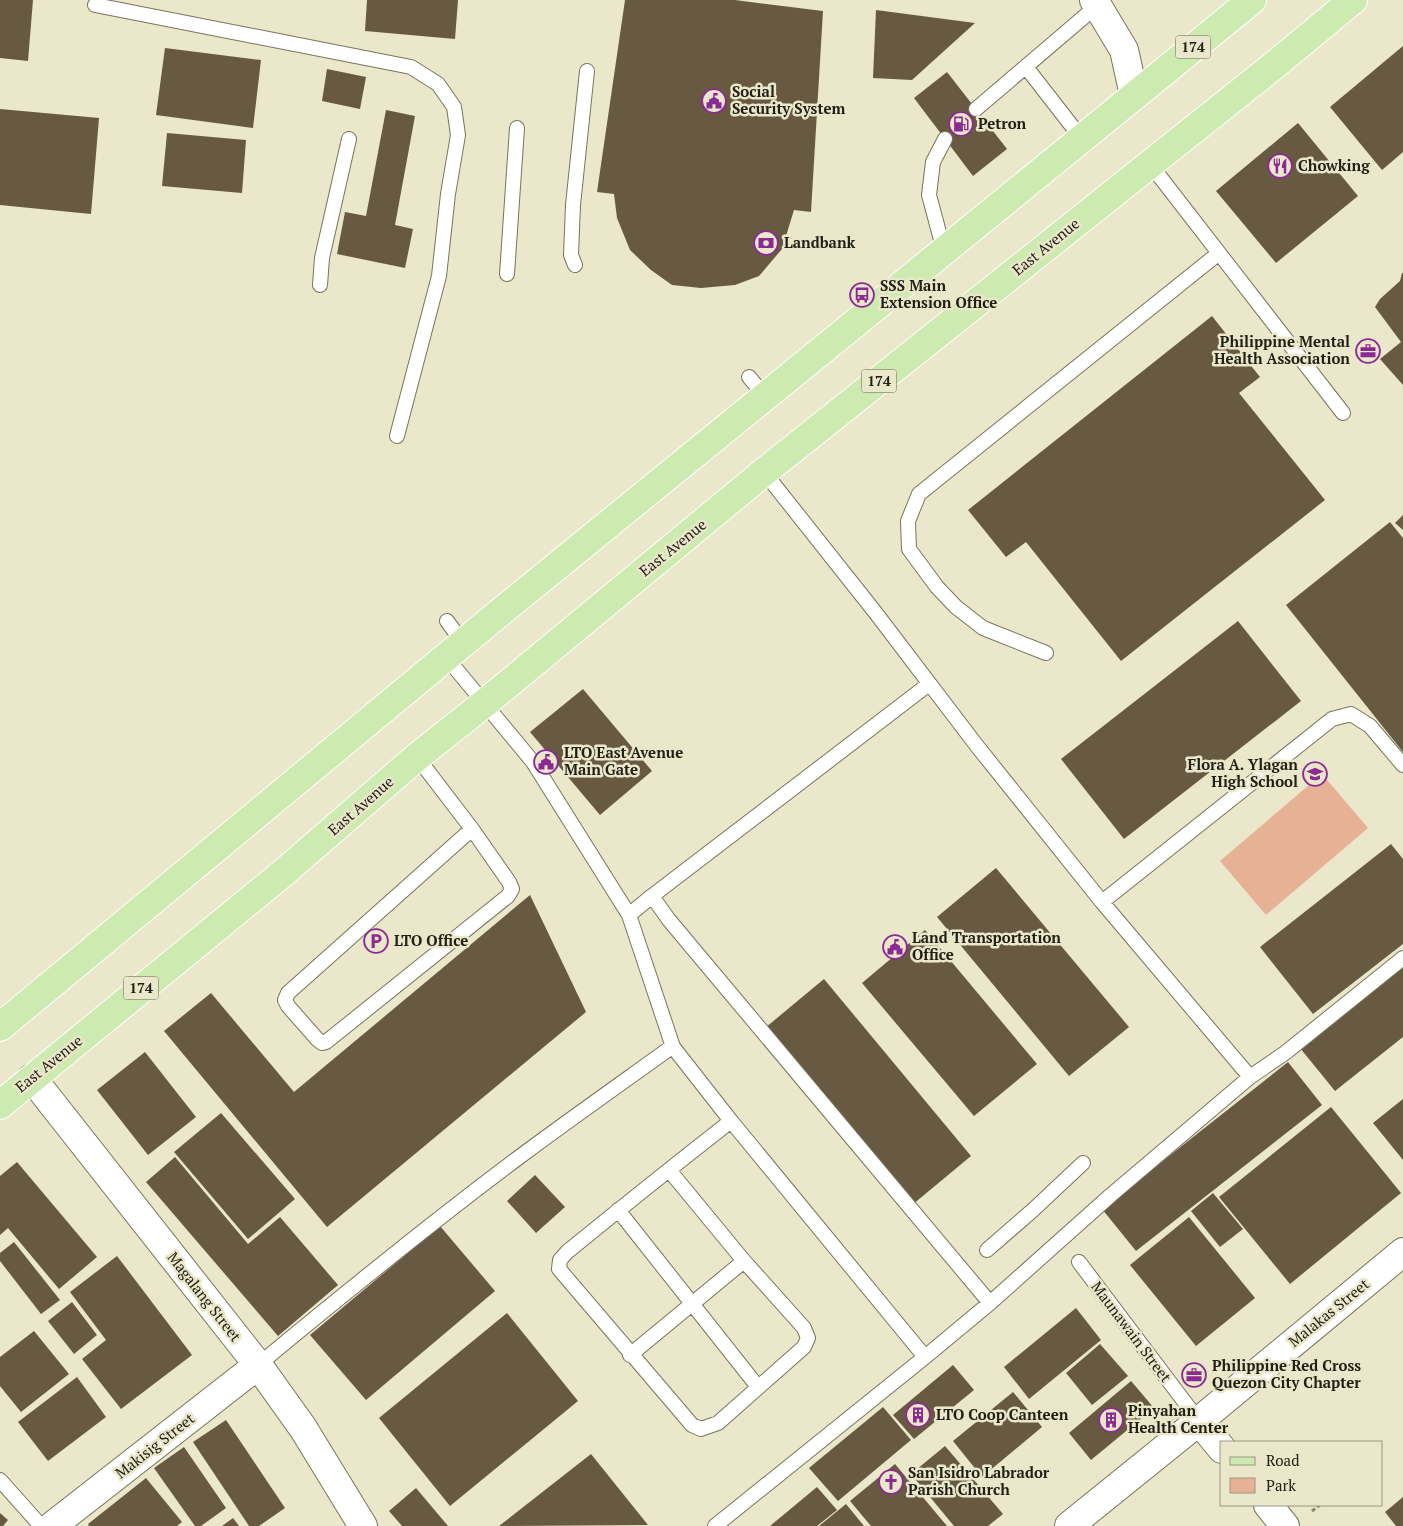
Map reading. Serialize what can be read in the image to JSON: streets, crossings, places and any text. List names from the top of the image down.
{
  "streets": {
    "main road": ["174", "East Avenue"],
    "street": [
      "Magalang Street",
      "Malakas Street",
      "Maunawain Street",
      "Makisig Street"
    ]
  },
  "crossings": [
    ["East Avenue", "Magalang Street"],
    ["Magalang Street", "Makisig Street"],
    ["Malakas Street", "Maunawain Street"]
  ],
  "places": {
    "public building": ["Social Security System", "LTO East Avenue Main Gate", "Land Transportation Office"],
    "fuel station": ["Petron"],
    "restaurant": ["Chowking"],
    "bank": ["Landbank"],
    "bus stop": ["SSS Main Extension Office"],
    "office": ["Philippine Mental Health Association", "Philippine Red Cross Quezon City Chapter"],
    "school or university": ["Flora A. Ylagan High School"],
    "parking": ["LTO Office"],
    "building": ["LTO Coop Canteen", "Pinyahan Health Center"],
    "church": ["San Isidro Labrador Parish Church"]
  },
  "legend": ["Road", "Park"]
}
